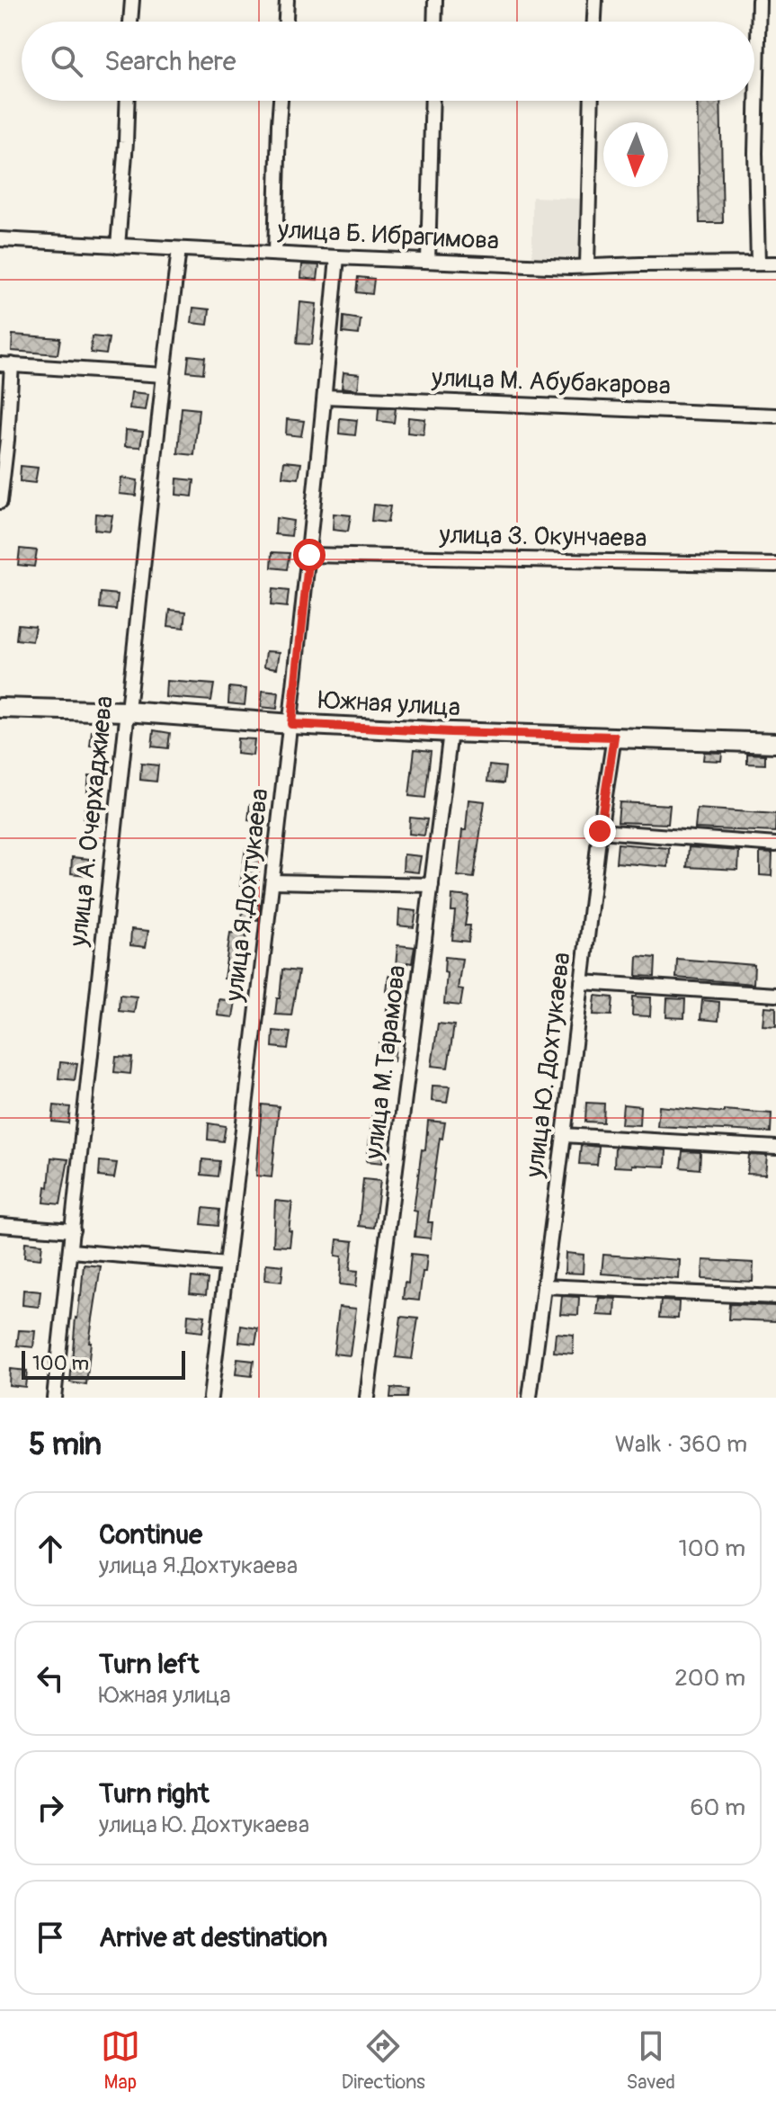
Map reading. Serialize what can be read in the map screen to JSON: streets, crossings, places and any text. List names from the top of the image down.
{
  "streets": {
    "main road": ["Южная улица"],
    "street": [
      "улица Б. Ибрагимова",
      "улица М. Абубакарова",
      "улица З. Окунчаева",
      "улица А. Очерхаджиева",
      "улица Я.Дохтукаева",
      "улица М.Тарамова",
      "улица Ю. Дохтукаева"
    ]
  },
  "crossings": [
    ["улица Б. Ибрагимова", "улица А. Очерхаджиева"],
    ["улица Б. Ибрагимова", "улица Я.Дохтукаева"],
    ["улица М. Абубакарова", "улица Я.Дохтукаева"],
    ["улица З. Окунчаева", "улица Я.Дохтукаева"],
    ["Южная улица", "улица А. Очерхаджиева"],
    ["Южная улица", "улица Я.Дохтукаева"],
    ["Южная улица", "улица М.Тарамова"],
    ["Южная улица", "улица Ю. Дохтукаева"]
  ],
  "scale_bar": "100 m",
  "north": "bottom",
  "page": {
    "search": "Search here",
    "scale": "100 m",
    "heading": ["5 min", "Walk · 360 m"],
    "list": [
      ["Continue", "улица Я.Дохтукаева", "100 m"],
      ["Turn left", "Южная улица", "200 m"],
      ["Turn right", "улица Ю. Дохтукаева", "60 m"],
      "Arrive at destination"
    ],
    "nav": ["Map", "Directions", "Saved"]
  }
}
